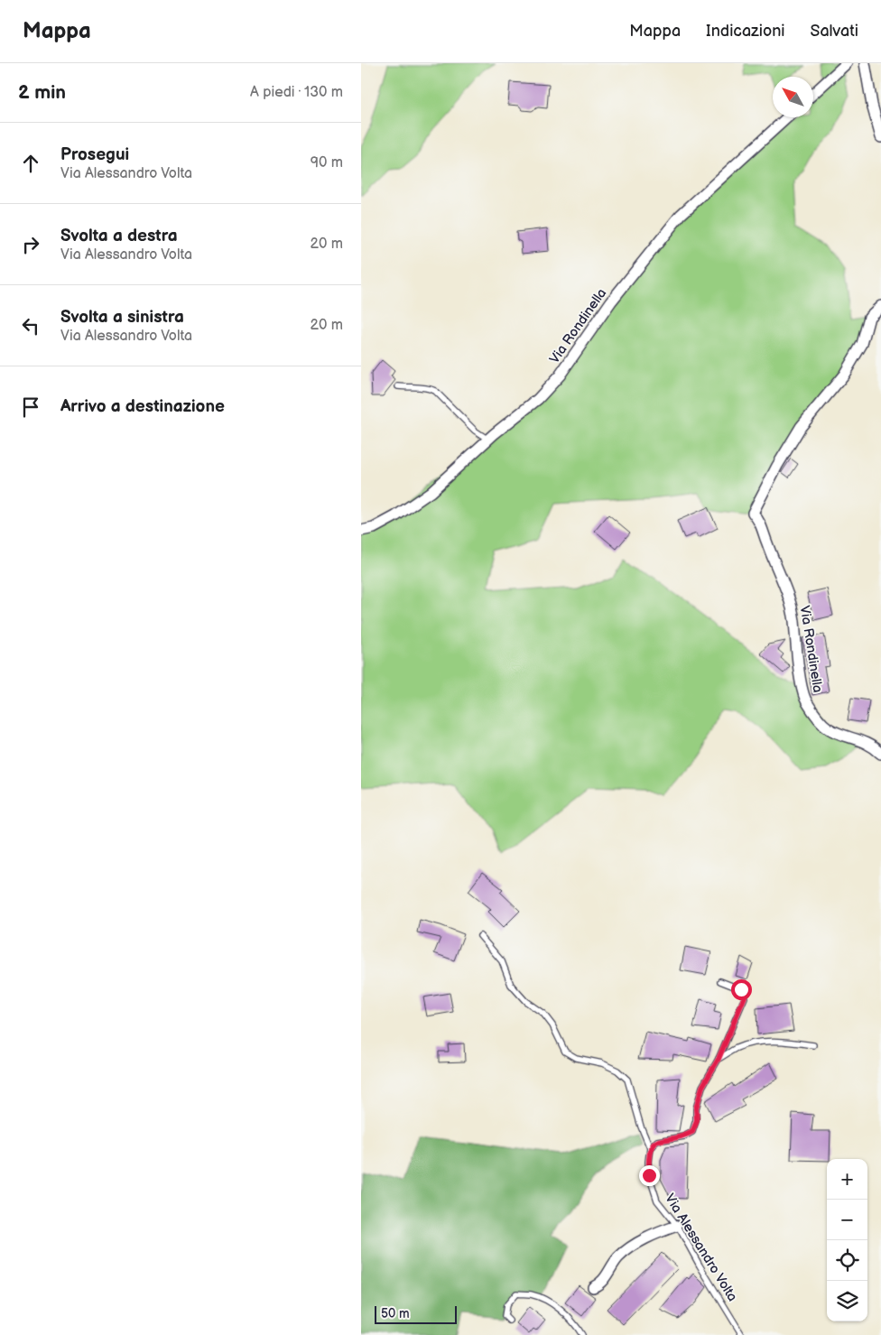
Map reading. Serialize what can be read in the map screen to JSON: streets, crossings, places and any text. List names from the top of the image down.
{
  "streets": {
    "street": ["Via Rondinella"],
    "lane": ["Via Alessandro Volta"]
  },
  "scale_bar": "50 m",
  "north": "top left",
  "page": {
    "header": "Mappa",
    "nav": ["Mappa", "Indicazioni", "Salvati"],
    "heading": ["2 min", "A piedi · 130 m"],
    "list": [
      ["Prosegui", "Via Alessandro Volta", "90 m"],
      ["Svolta a destra", "Via Alessandro Volta", "20 m"],
      ["Svolta a sinistra", "Via Alessandro Volta", "20 m"],
      "Arrivo a destinazione"
    ],
    "map_buttons": ["+", "−"],
    "scale": "50 m"
  }
}
